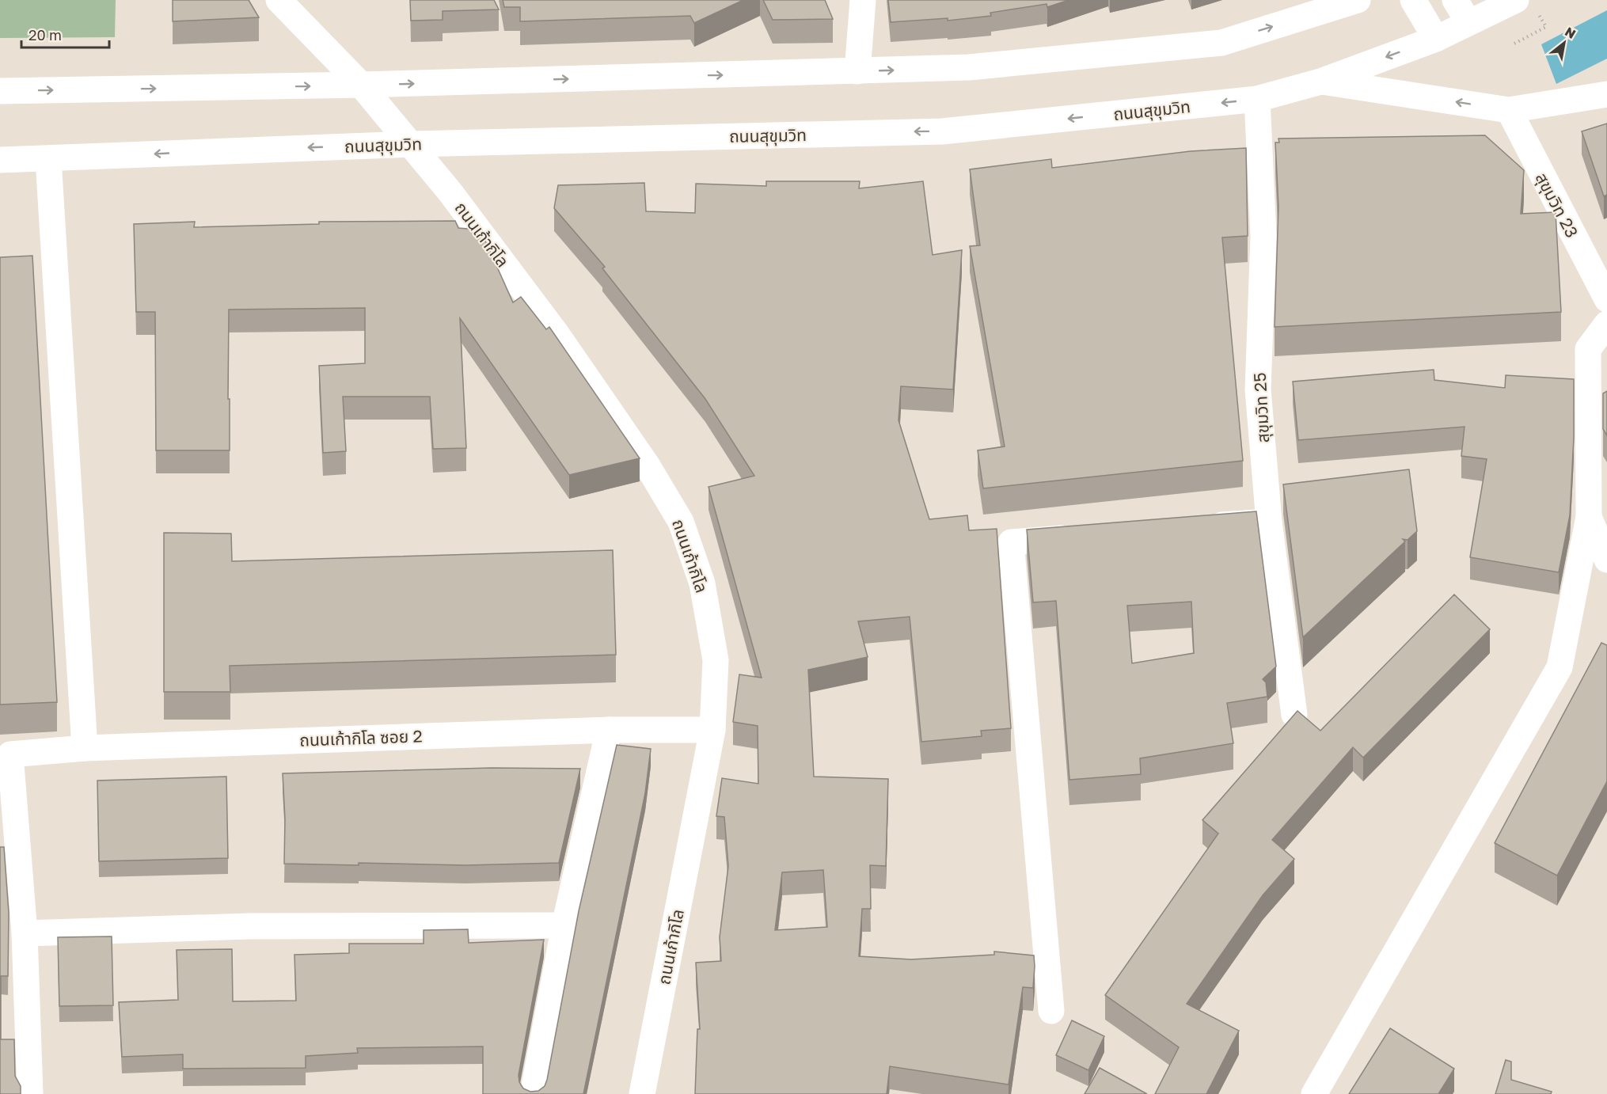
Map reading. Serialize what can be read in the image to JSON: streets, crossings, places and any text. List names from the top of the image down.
{
  "streets": {
    "main road": [
      "ถนนสุขุมวิท",
      "สุขุมวิท 23",
      "ถนนเก้ากิโล",
      "สุขุมวิท 25",
      "ถนนเก้ากิโล ซอย 2"
    ]
  },
  "crossings": [
    ["ถนนสุขุมวิท", "ถนนเก้ากิโล"],
    ["ถนนสุขุมวิท", "สุขุมวิท 25"],
    ["ถนนเก้ากิโล", "ถนนเก้ากิโล ซอย 2"]
  ],
  "scale_bar": "20 m",
  "north": "top right"
}
